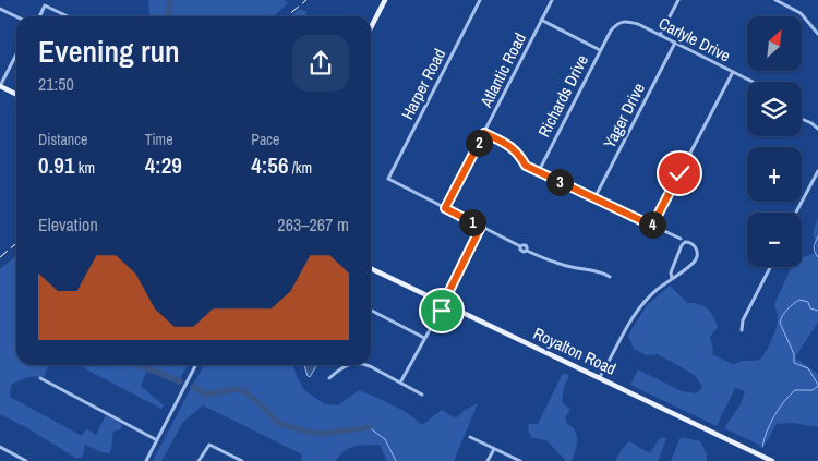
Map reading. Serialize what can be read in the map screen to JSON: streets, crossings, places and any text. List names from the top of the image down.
{
  "streets": {
    "main road": ["Royalton Road"],
    "street": [
      "Carlyle Drive",
      "Atlantic Road",
      "Harper Road",
      "Richards Drive",
      "Yager Drive"
    ]
  },
  "crossings": [
    ["Carlyle Drive", "Richards Drive"],
    ["Carlyle Drive", "Yager Drive"],
    ["Atlantic Road", "Harper Road"]
  ],
  "north": "top right",
  "page": {
    "map_buttons": ["+", "−"],
    "heading": ["Evening run", "21:50"],
    "stats": [
      ["Distance", "0.91 km"],
      ["Time", "4:29"],
      ["Pace", "4:56 /km"]
    ],
    "pins": [
      "2",
      "3",
      "1",
      "4"
    ],
    "chart": ["Elevation", "263–267 m"]
  }
}
